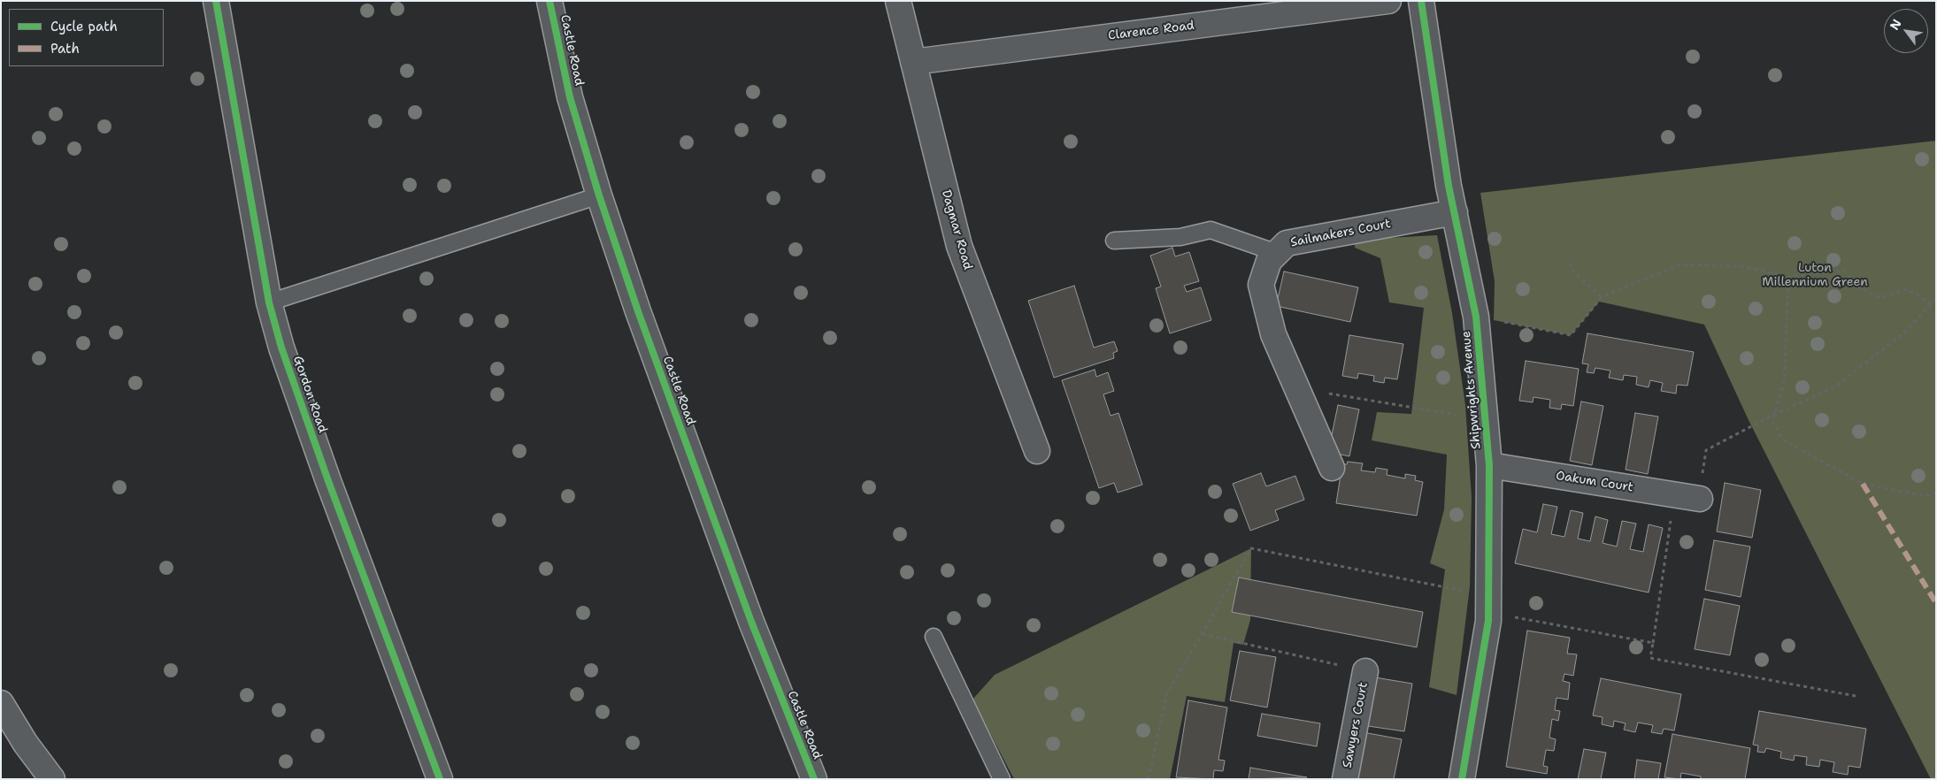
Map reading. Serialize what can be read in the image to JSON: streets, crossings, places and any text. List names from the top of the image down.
{
  "streets": {
    "street": [
      "Clarence Road",
      "Castle Road",
      "Dagmar Road",
      "Sailmakers Court",
      "Shipwrights Avenue",
      "Gordon Road",
      "Oakum Court",
      "Sawyers Court"
    ]
  },
  "crossings": [
    ["Clarence Road", "Dagmar Road"],
    ["Sailmakers Court", "Shipwrights Avenue"],
    ["Shipwrights Avenue", "Oakum Court"]
  ],
  "parks": ["Luton Millennium Green"],
  "legend": ["Cycle path", "Path"],
  "north": "top left"
}
